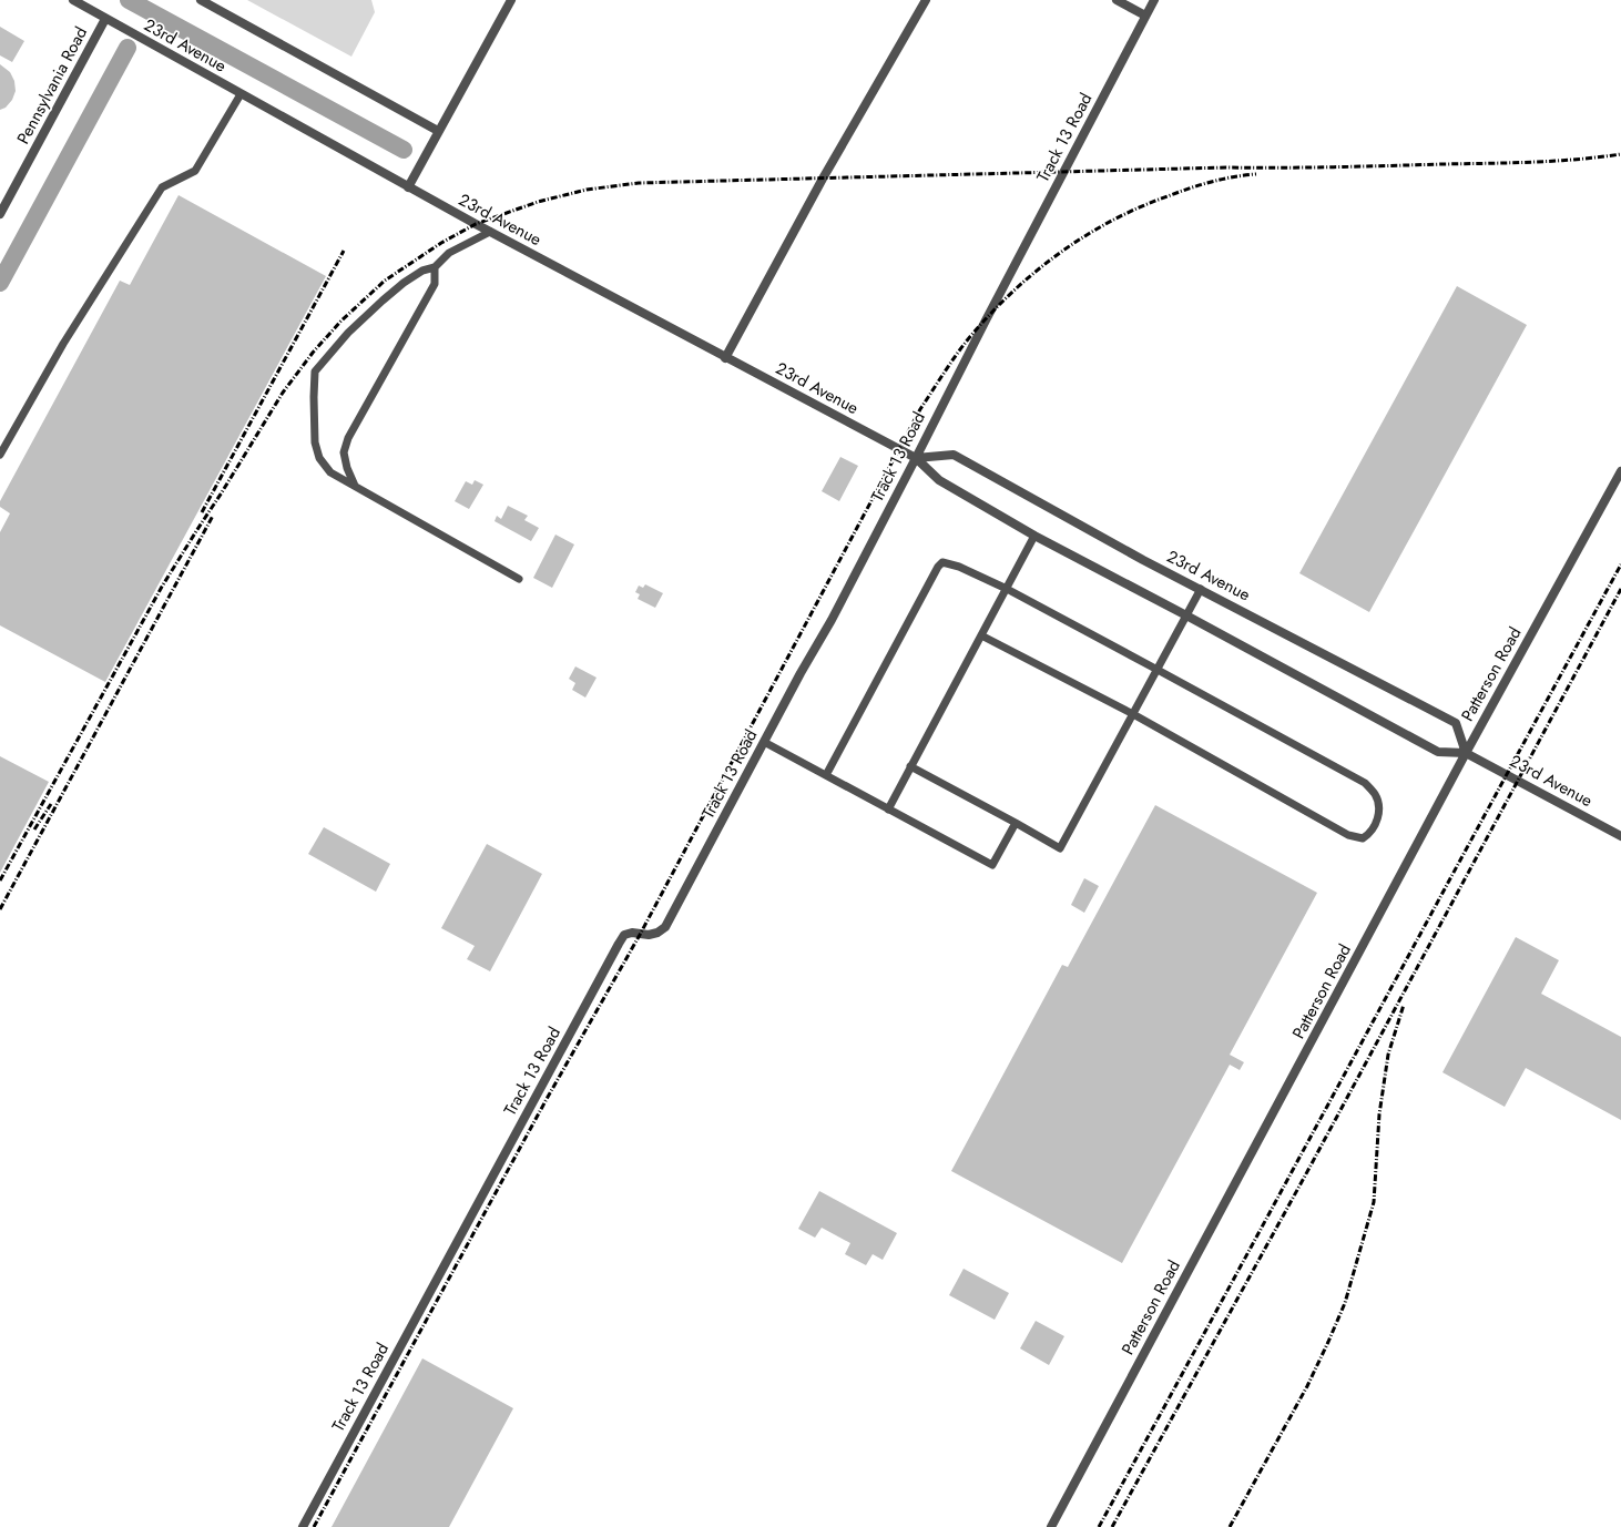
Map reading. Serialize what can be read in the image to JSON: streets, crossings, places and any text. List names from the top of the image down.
{
  "streets": {
    "street": [
      "23rd Avenue",
      "Pennsylvania Road",
      "Track 13 Road",
      "Patterson Road"
    ]
  },
  "crossings": [
    ["23rd Avenue", "Pennsylvania Road"],
    ["23rd Avenue", "Track 13 Road"],
    ["23rd Avenue", "Patterson Road"]
  ]
}
